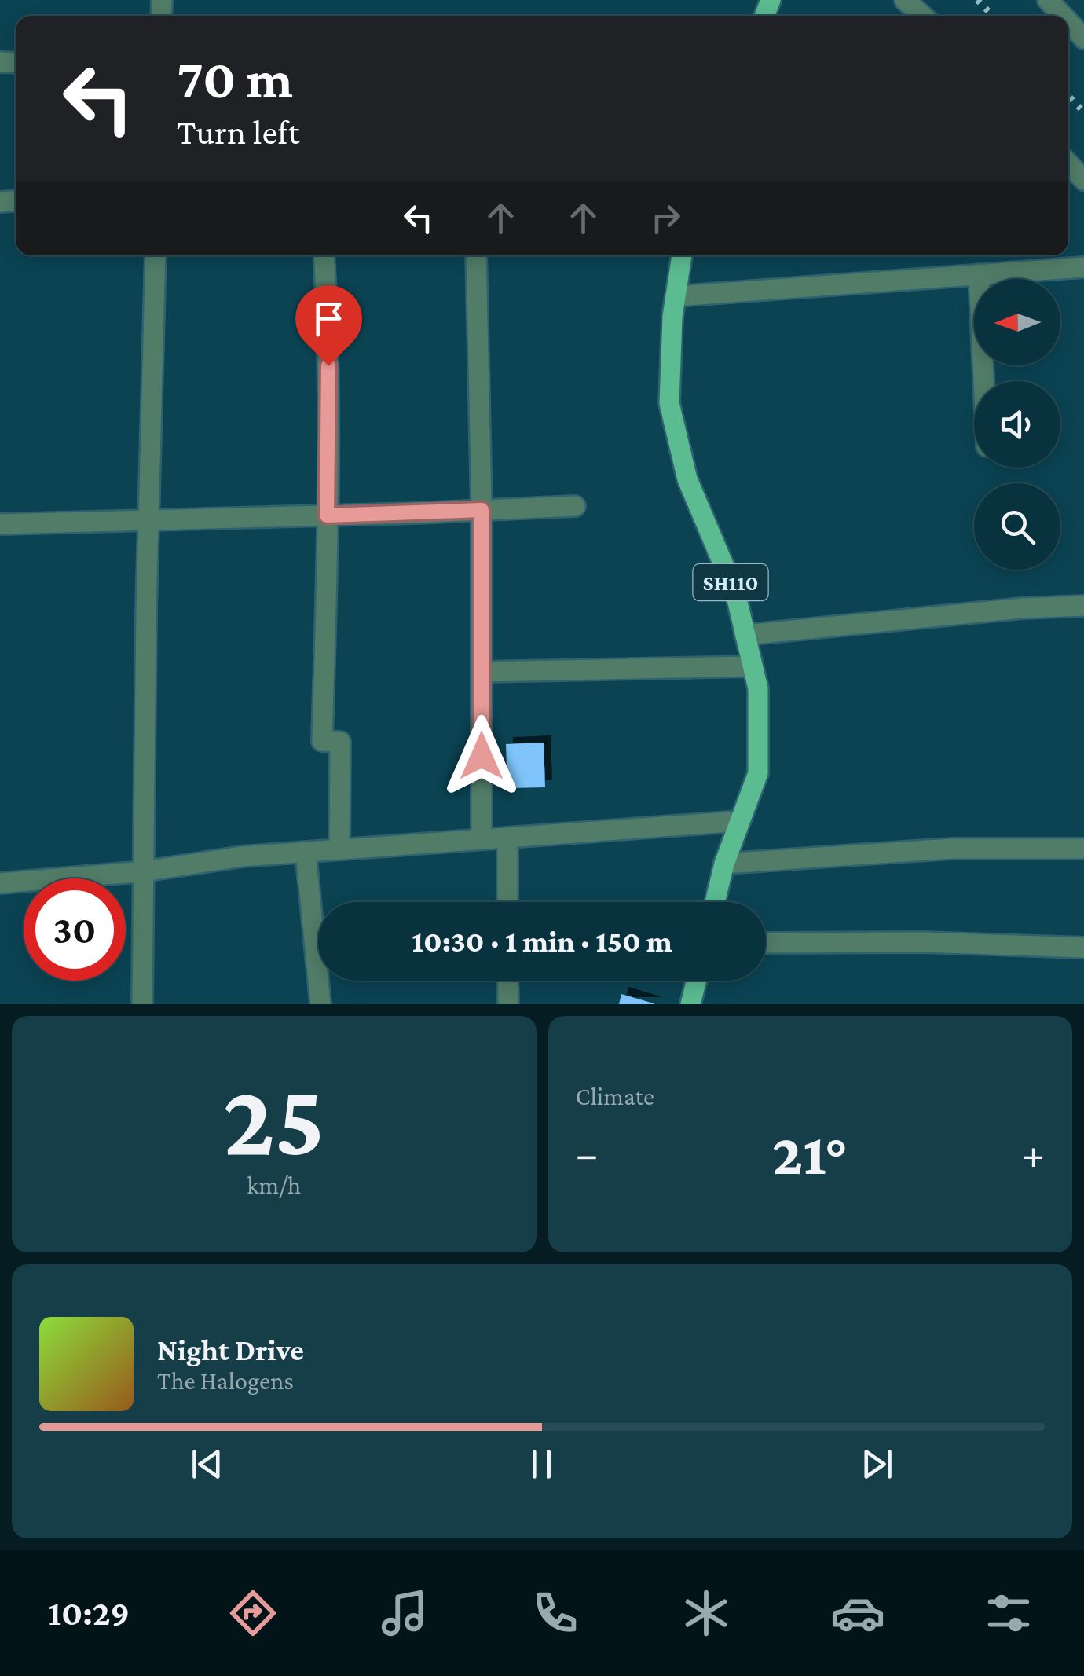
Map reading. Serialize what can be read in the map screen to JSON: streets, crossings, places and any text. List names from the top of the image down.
{
  "streets": {
    "main road": ["SH110"]
  },
  "north": "left",
  "page": {
    "turn": ["70 m", "Turn left"],
    "limit": "30",
    "trip": "10:30 · 1 min · 150 m",
    "tile": [
      ["25", "km/h"],
      "Climate"
    ],
    "heat": ["−", "21°", "+"],
    "song": ["Night Drive", "The Halogens"],
    "tabs": "10:29"
  }
}
